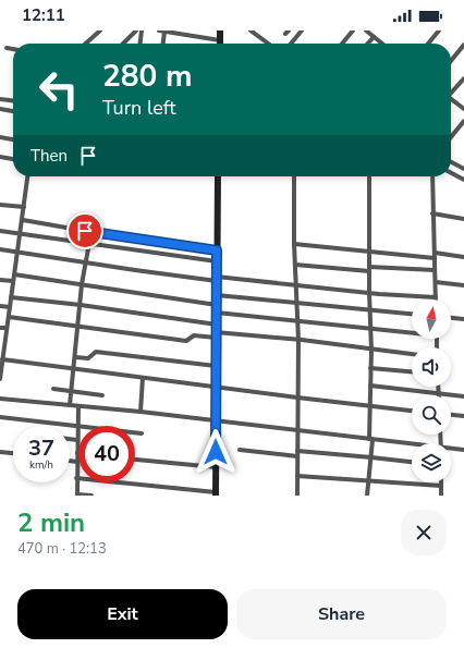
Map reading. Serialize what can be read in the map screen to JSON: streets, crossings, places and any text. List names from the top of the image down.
{
  "north": "top",
  "page": {
    "status": "12:11",
    "turn": ["280 m", "Turn left"],
    "then": "Then",
    "speed": "37 km/h",
    "limit": "40",
    "heading": ["2 min", "470 m · 12:13"],
    "buttons": ["Exit", "Share"]
  }
}
